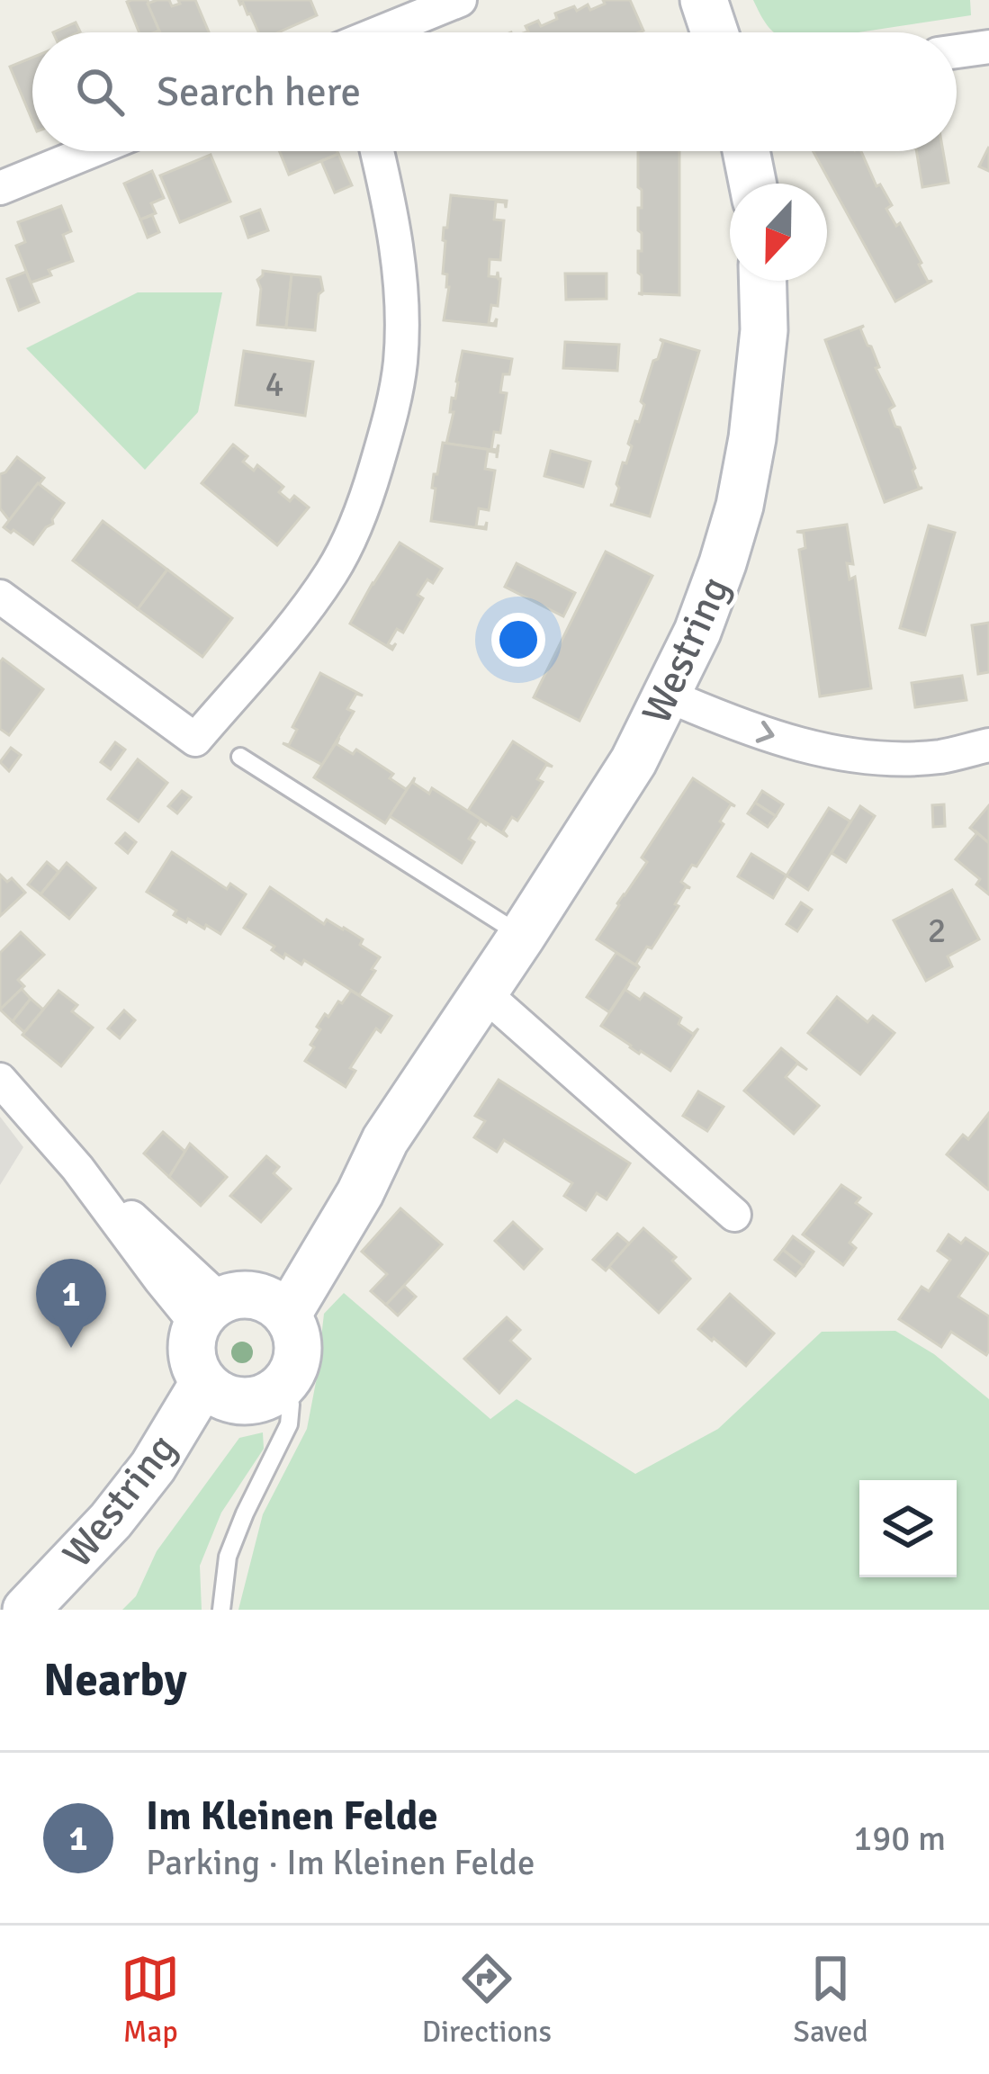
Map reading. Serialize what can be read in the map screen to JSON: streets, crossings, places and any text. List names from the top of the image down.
{
  "streets": {
    "street": ["Westring"]
  },
  "house_numbers": ["4", "2"],
  "north": "bottom",
  "page": {
    "search": "Search here",
    "pins": "1",
    "heading": "Nearby",
    "list": [
      {
        "mark": "1",
        "name": "Im Kleinen Felde",
        "note": "Parking · Im Kleinen Felde",
        "value": "190 m"
      }
    ],
    "nav": ["Map", "Directions", "Saved"]
  }
}
